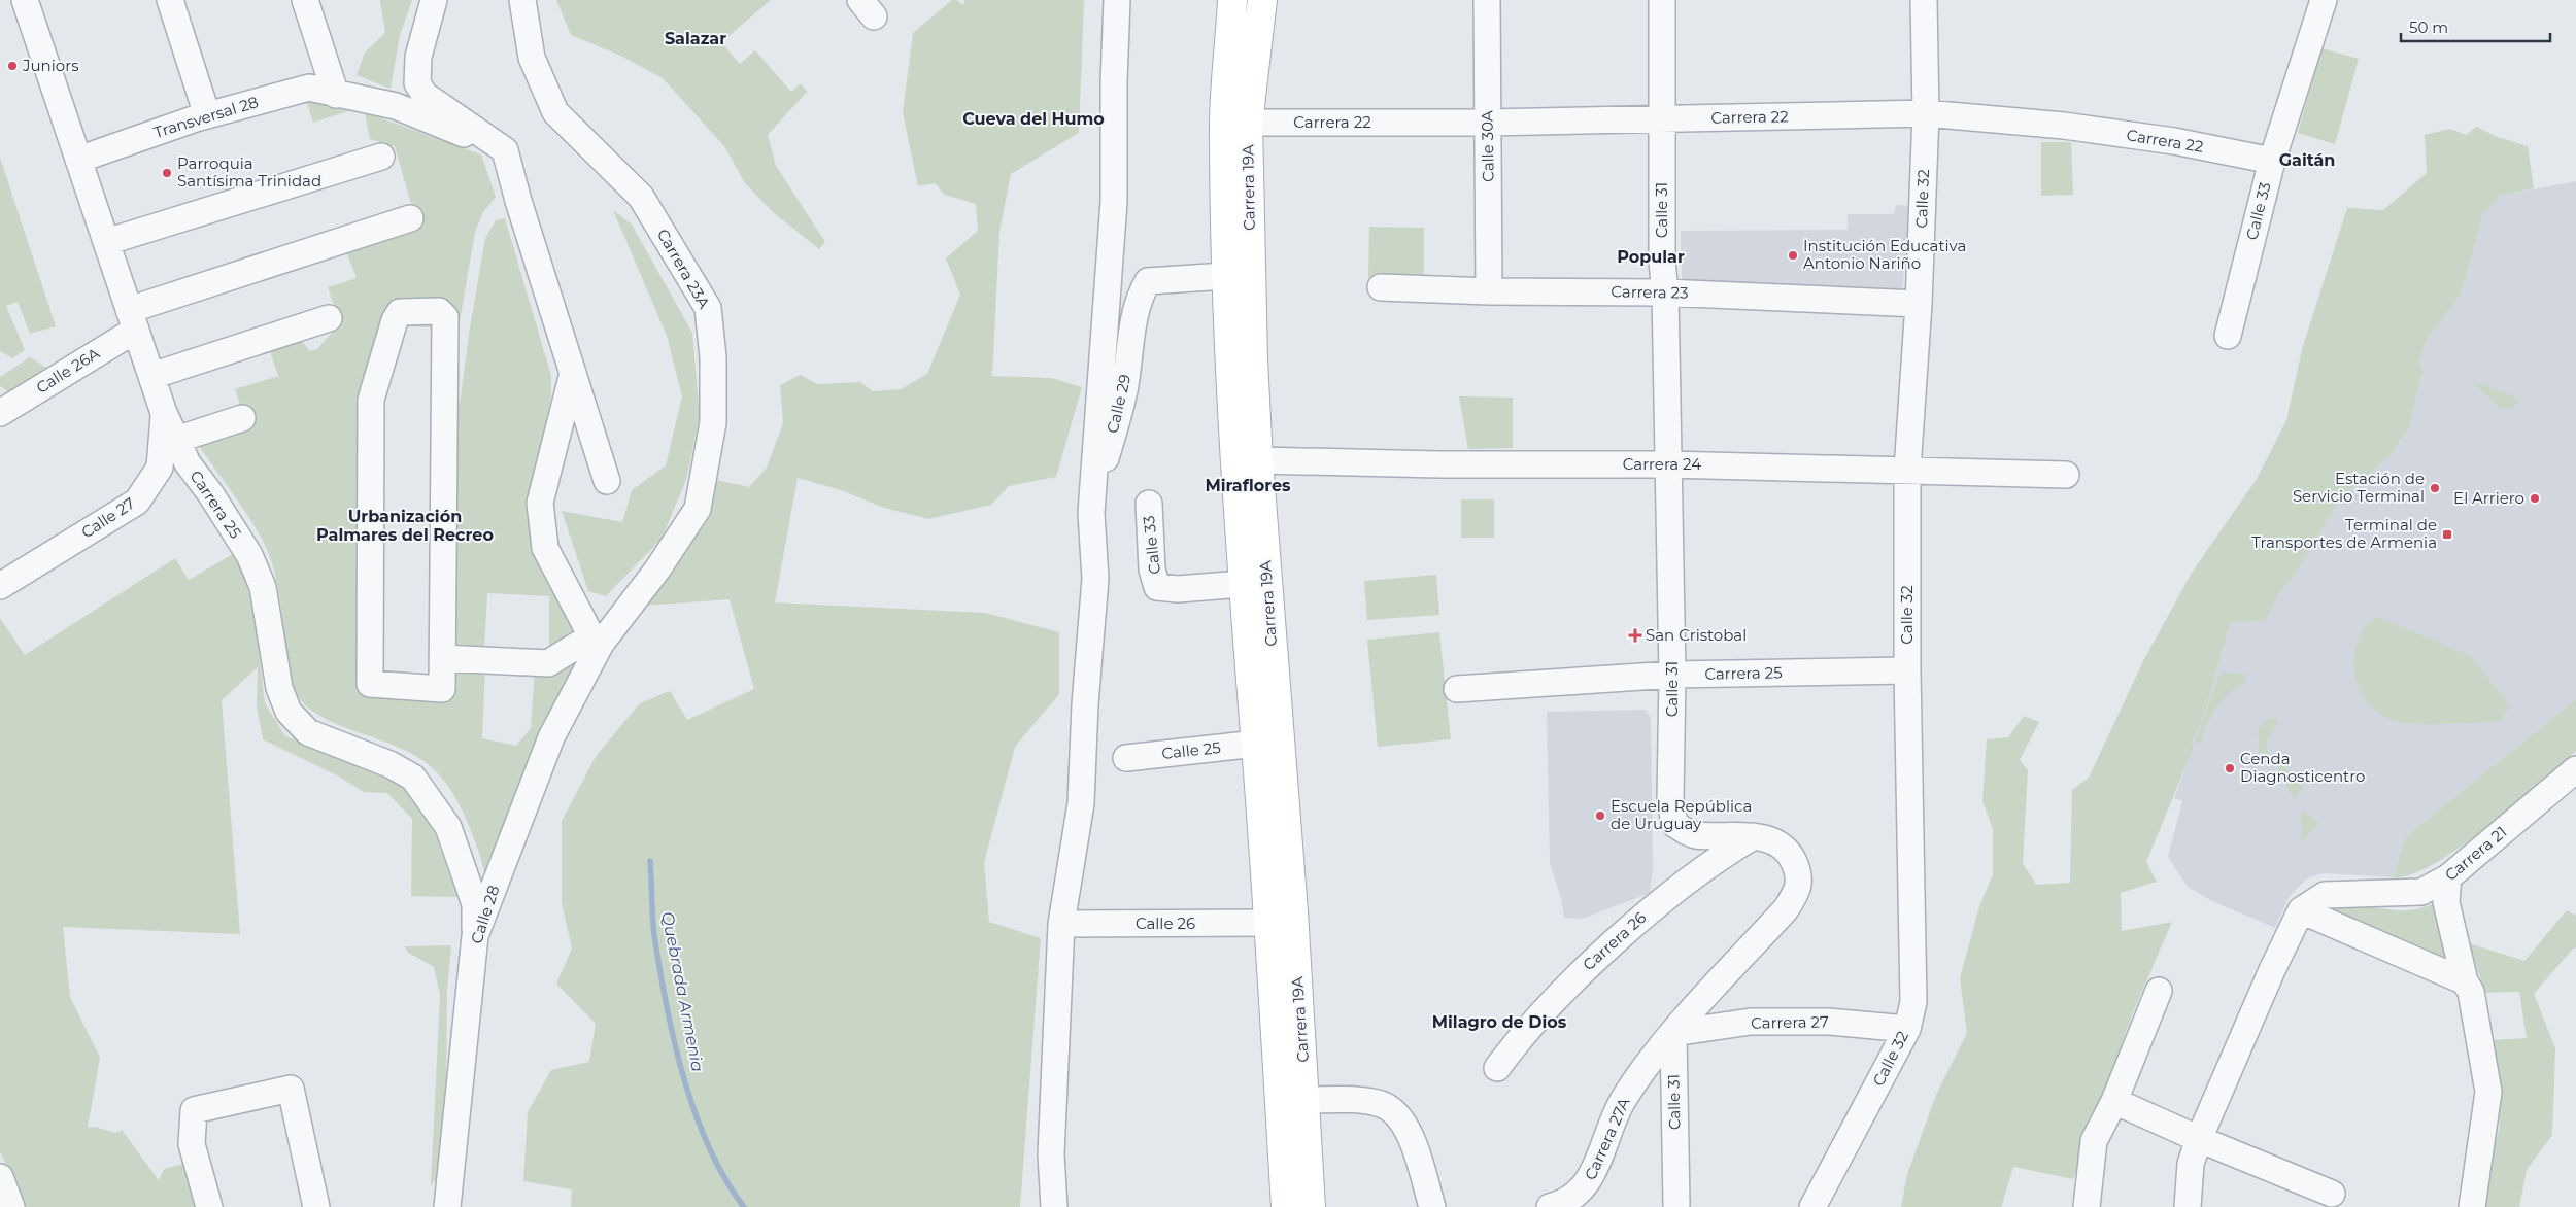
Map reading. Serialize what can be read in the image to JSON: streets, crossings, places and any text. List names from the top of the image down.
{
  "streets": {
    "main road": ["Carrera 19A"],
    "street": [
      "Transversal 28",
      "Carrera 22",
      "Calle 30A",
      "Calle 32",
      "Calle 31",
      "Calle 33",
      "Carrera 23A",
      "Carrera 23",
      "Calle 26A",
      "Calle 29",
      "Carrera 24",
      "Carrera 25",
      "Calle 27",
      "Calle 25",
      "Carrera 21",
      "Calle 28",
      "Calle 26",
      "Carrera 26",
      "Carrera 27",
      "Carrera 27A"
    ]
  },
  "crossings": [
    ["Transversal 28", "Carrera 25"],
    ["Carrera 22", "Calle 30A"],
    ["Carrera 22", "Carrera 19A"],
    ["Carrera 22", "Calle 32"],
    ["Carrera 22", "Calle 31"],
    ["Carrera 22", "Calle 33"],
    ["Calle 30A", "Carrera 23"],
    ["Carrera 19A", "Calle 33"],
    ["Carrera 19A", "Calle 29"],
    ["Carrera 19A", "Carrera 24"],
    ["Carrera 19A", "Calle 25"],
    ["Carrera 19A", "Calle 26"],
    ["Calle 32", "Carrera 23"],
    ["Calle 32", "Carrera 24"],
    ["Calle 32", "Carrera 25"],
    ["Calle 32", "Carrera 27"],
    ["Calle 31", "Carrera 23"],
    ["Calle 31", "Carrera 24"],
    ["Calle 31", "Carrera 25"],
    ["Calle 31", "Carrera 26"],
    ["Calle 31", "Carrera 27"],
    ["Calle 31", "Carrera 27A"],
    ["Carrera 23A", "Calle 28"],
    ["Calle 26A", "Carrera 25"],
    ["Carrera 25", "Calle 27"],
    ["Carrera 25", "Calle 28"],
    ["Carrera 27", "Carrera 27A"]
  ],
  "districts": [
    "Salazar",
    "Cueva del Humo",
    "Gaitán",
    "Popular",
    "Miraflores",
    "Urbanización Palmares del Recreo",
    "Milagro de Dios"
  ],
  "water": ["Quebrada Armenia"],
  "places": {
    "other": [
      "Juniors",
      "Parroquia Santísima Trinidad",
      "Institución Educativa Antonio Nariño",
      "Estación de Servicio Terminal",
      "El Arriero",
      "Cenda Diagnosticentro",
      "Escuela República de Uruguay"
    ],
    "transit": ["Terminal de Transportes de Armenia"],
    "health": ["San Cristobal"]
  },
  "scale_bar": "50 m"
}
